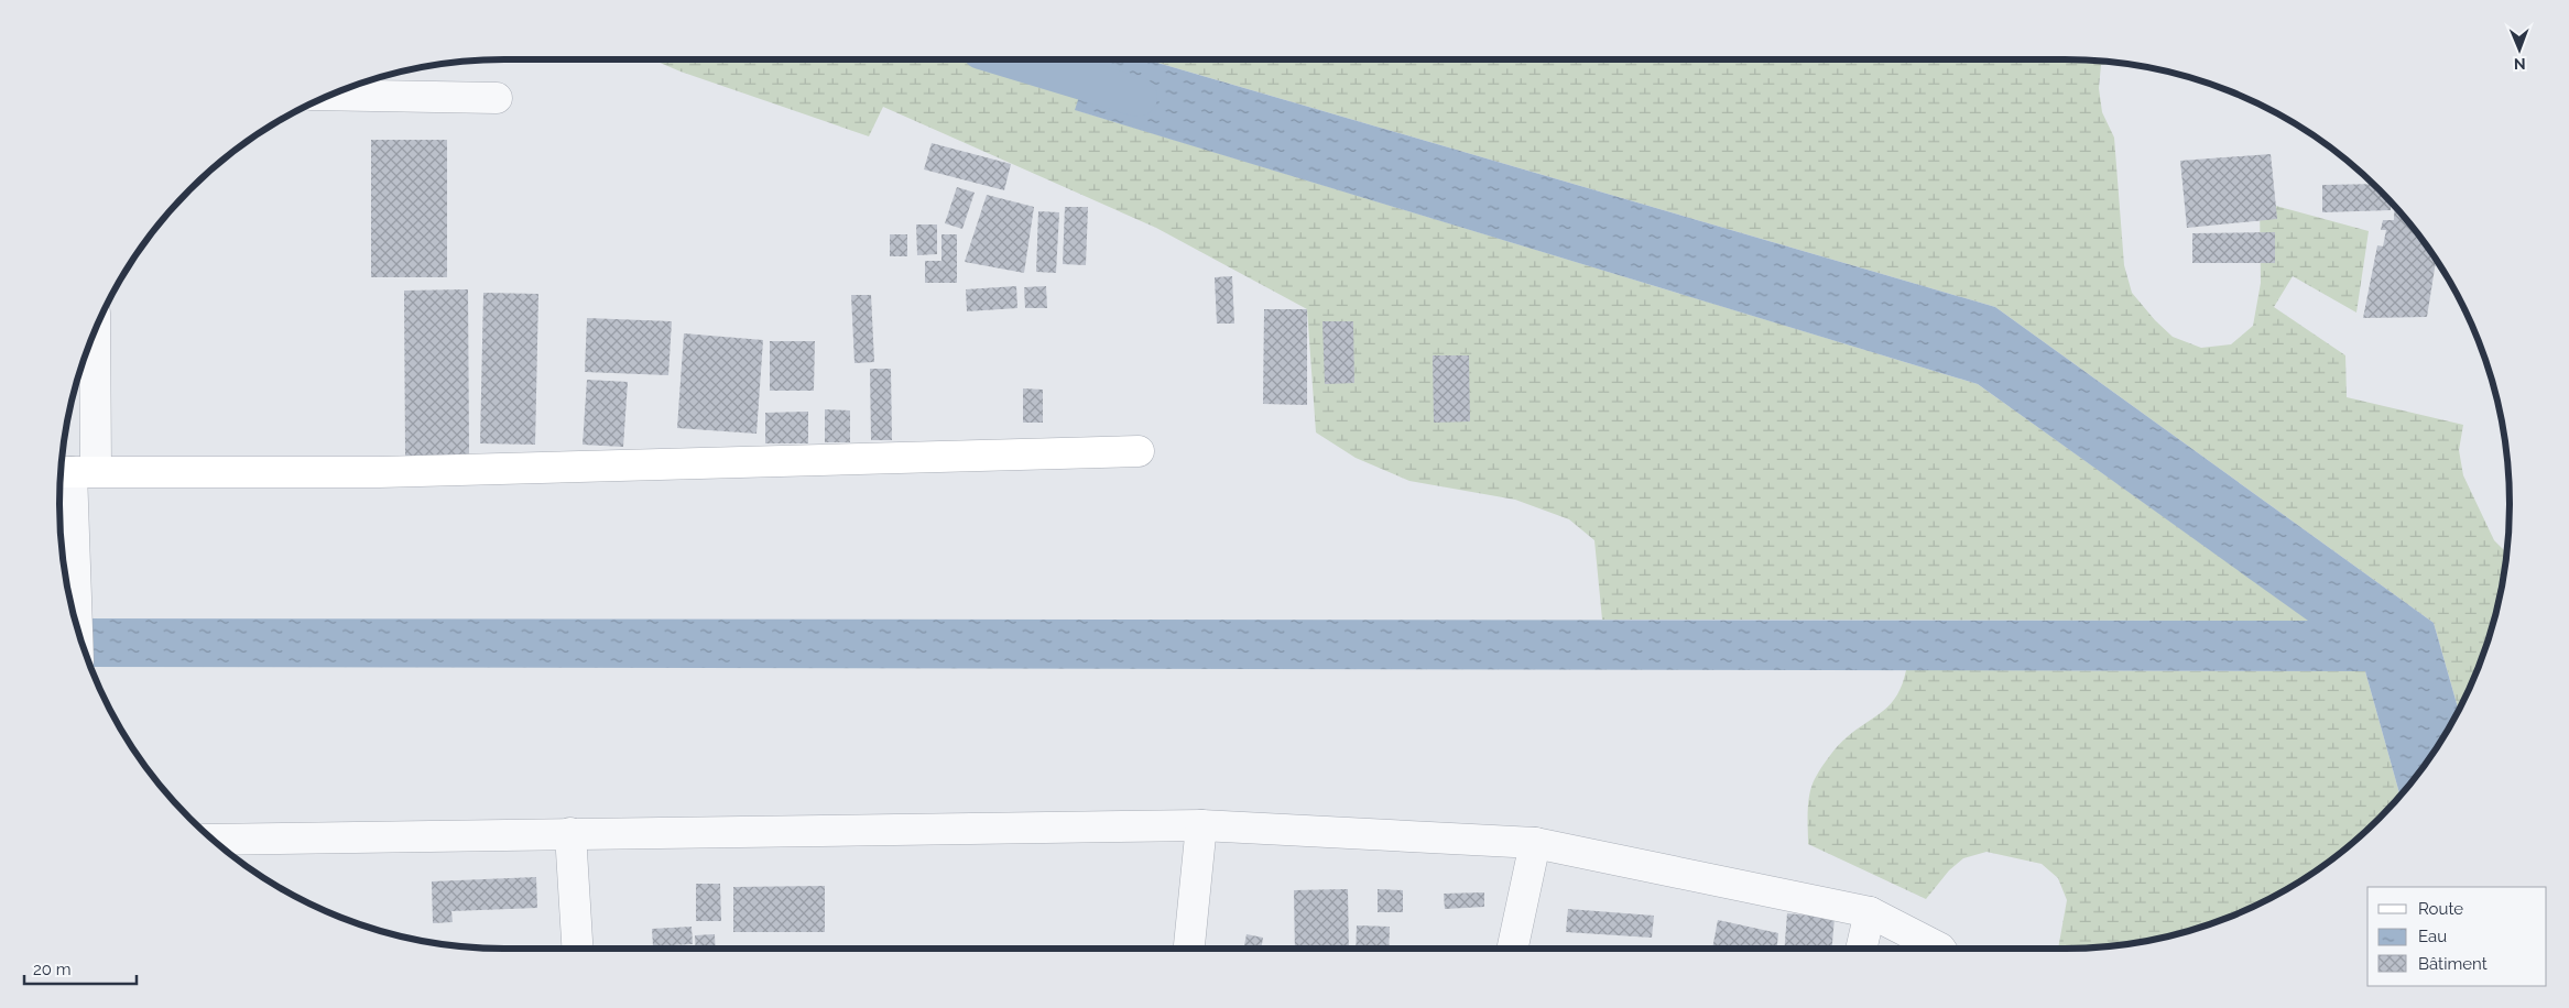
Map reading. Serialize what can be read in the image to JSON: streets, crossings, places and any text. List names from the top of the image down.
{
  "legend": ["Route", "Eau", "Bâtiment"],
  "scale_bar": "20 m",
  "north": "bottom"
}
